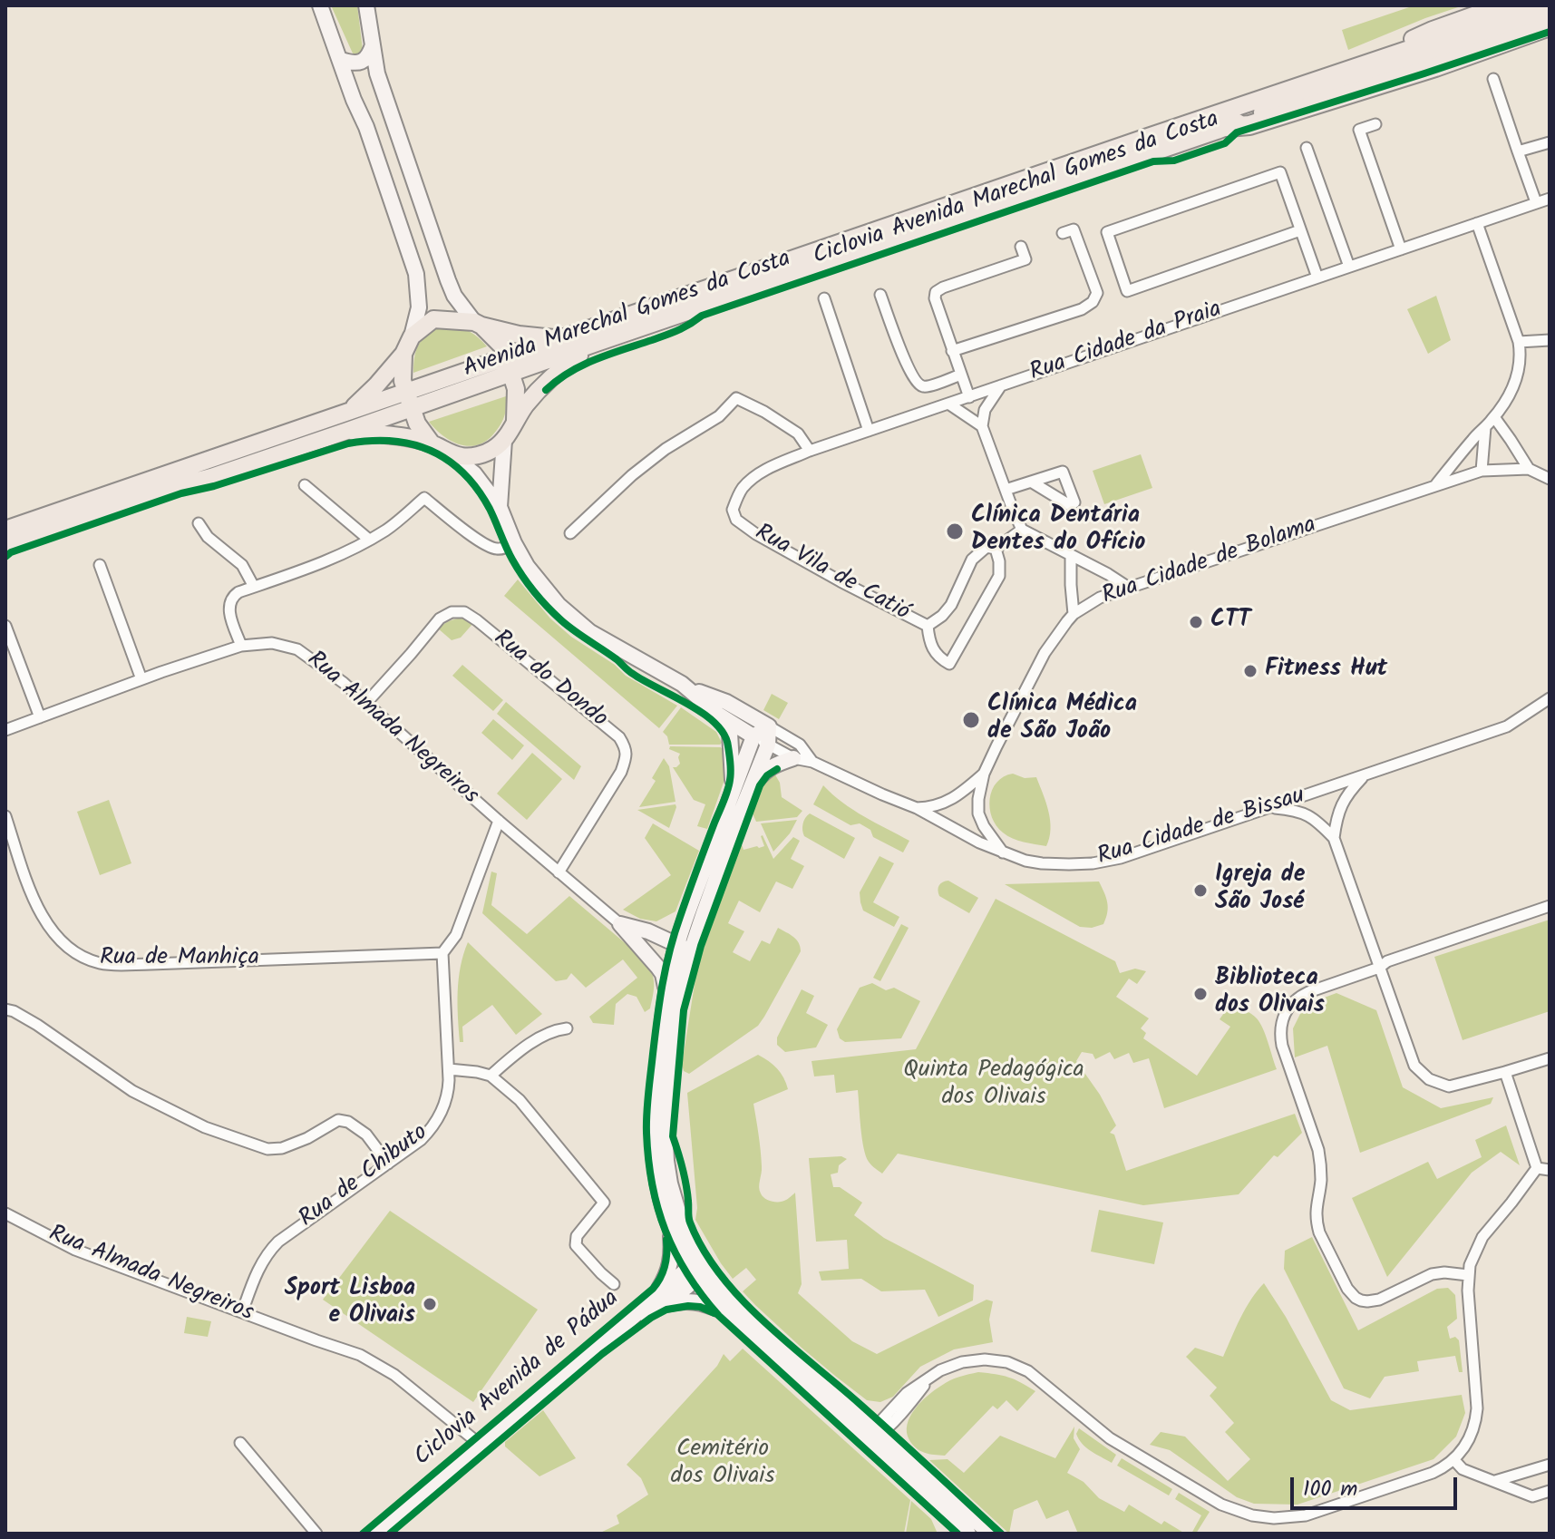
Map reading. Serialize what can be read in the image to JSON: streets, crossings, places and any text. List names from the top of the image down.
{
  "streets": {
    "main road": ["Avenida Marechal Gomes da Costa", "Rua Cidade de Bissau"],
    "street": [
      "Rua Cidade da Praia",
      "Rua Cidade de Bolama",
      "Rua Vila de Catió",
      "Rua do Dondo",
      "Rua Almada Negreiros",
      "Rua de Manhiça",
      "Rua de Chibuto"
    ],
    "cycle path": ["Ciclovia Avenida Marechal Gomes da Costa", "Ciclovia Avenida de Pádua"]
  },
  "crossings": [
    ["Rua Cidade da Praia", "Rua Vila de Catió"],
    ["Rua Cidade de Bolama", "Rua Cidade de Bissau"],
    ["Rua do Dondo", "Rua Almada Negreiros"],
    ["Rua Almada Negreiros", "Rua de Chibuto"],
    ["Rua de Manhiça", "Rua de Chibuto"]
  ],
  "parks": ["Quinta Pedagógica dos Olivais", "Cemitério dos Olivais"],
  "places": [
    "Clínica Dentária Dentes do Ofício",
    "CTT",
    "Fitness Hut",
    "Clínica Médica de São João",
    "Igreja de São José",
    "Biblioteca dos Olivais",
    "Sport Lisboa e Olivais"
  ],
  "scale_bar": "100 m"
}
